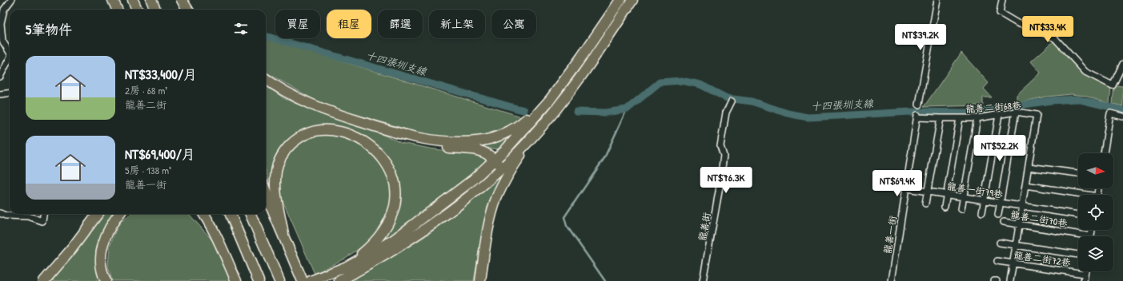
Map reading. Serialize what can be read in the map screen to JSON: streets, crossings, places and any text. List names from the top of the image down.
{
  "streets": {
    "street": [
      "龍善二街68巷",
      "龍善一街79巷",
      "龍善二街70巷",
      "龍善街",
      "龍善一街",
      "龍善二街72巷"
    ]
  },
  "crossings": [
    ["龍善二街68巷", "龍善一街79巷"],
    ["龍善二街68巷", "龍善二街70巷"],
    ["龍善二街68巷", "龍善一街"],
    ["龍善二街68巷", "龍善二街72巷"],
    ["龍善一街79巷", "龍善一街"]
  ],
  "water": ["十四張圳支線"],
  "north": "right",
  "page": {
    "chip": [
      "買屋",
      "租屋",
      "篩選",
      "新上架",
      "公寓"
    ],
    "heading": "5筆物件",
    "price": [
      "NT$33.4K",
      "NT$39.2K",
      "NT$52.2K",
      "NT$76.3K",
      "NT$69.4K"
    ],
    "list": [
      {
        "name": "NT$33,400/月",
        "note": "2房 · 68 m² · 龍善二街"
      },
      {
        "name": "NT$69,400/月",
        "note": "5房 · 138 m² · 龍善一街"
      }
    ]
  }
}
